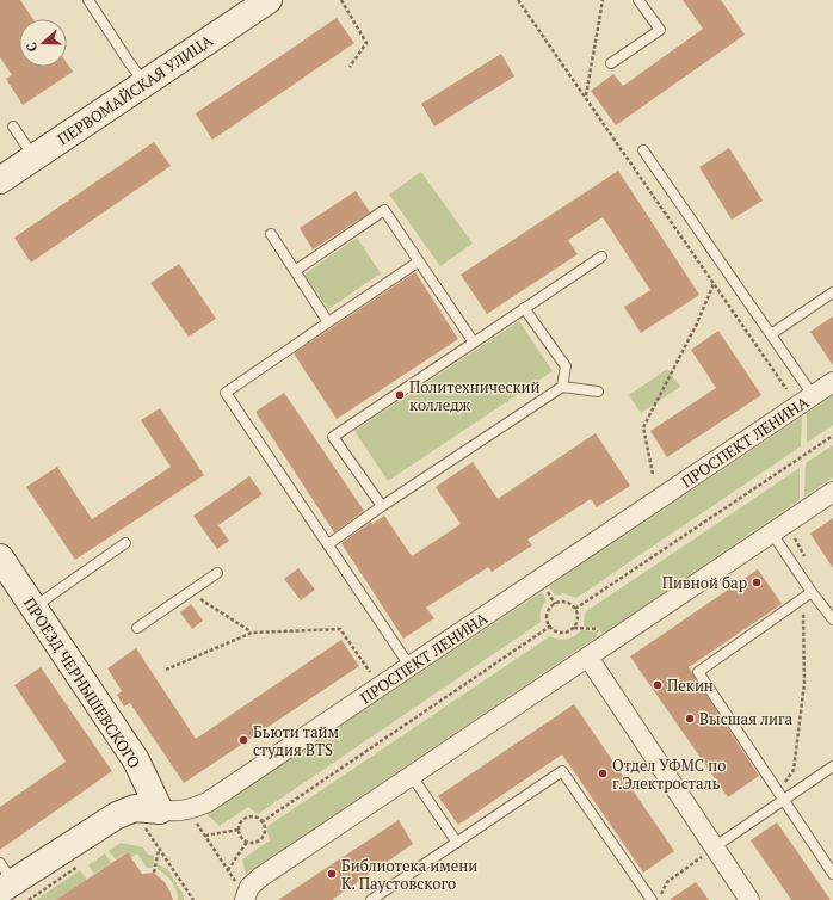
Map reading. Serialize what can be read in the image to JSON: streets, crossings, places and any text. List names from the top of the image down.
{
  "streets": {
    "street": ["ПЕРВОМАЙСКАЯ УЛИЦА", "ПРОСПЕКТ ЛЕНИНА", "ПРОЕЗД ЧЕРНЫШЕВСКОГО"]
  },
  "crossings": [
    ["ПРОСПЕКТ ЛЕНИНА", "ПРОЕЗД ЧЕРНЫШЕВСКОГО"]
  ],
  "places": [
    "Политехнический колледж",
    "Пивной бар",
    "Пекин",
    "Высшая лига",
    "Бьюти тайм студия BTS",
    "Отдел УФМС по г.Электросталь",
    "Библиотека имени К. Паустовского"
  ],
  "north": "left"
}
